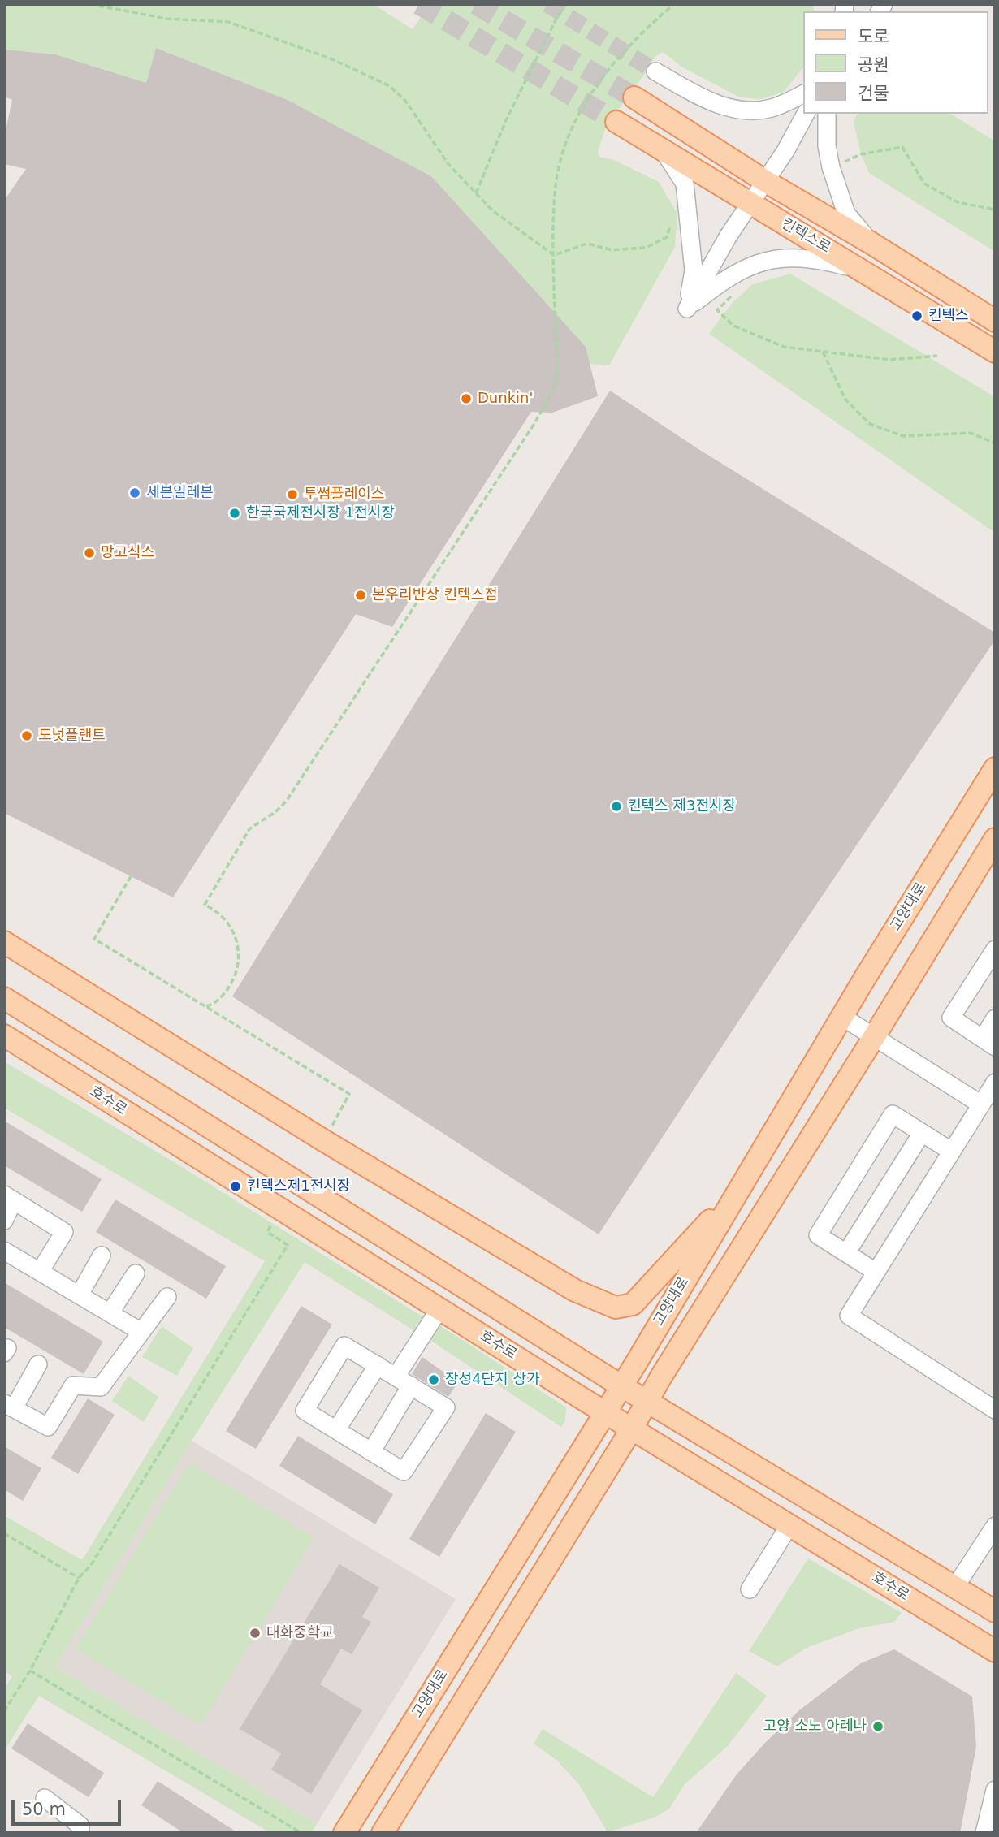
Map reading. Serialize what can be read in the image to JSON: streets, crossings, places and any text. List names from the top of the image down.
{
  "streets": {
    "main road": ["킨텍스로", "고양대로", "호수로"]
  },
  "crossings": [
    ["고양대로", "호수로"]
  ],
  "places": [
    "킨텍스",
    "Dunkin'",
    "세븐일레븐",
    "투썸플레이스",
    "한국국제전시장 1전시장",
    "망고식스",
    "본우리반상 킨텍스점",
    "도넛플랜트",
    "킨텍스 제3전시장",
    "킨텍스제1전시장",
    "장성4단지 상가",
    "대화중학교",
    "고양 소노 아레나"
  ],
  "legend": ["도로", "공원", "건물"],
  "scale_bar": "50 m"
}
